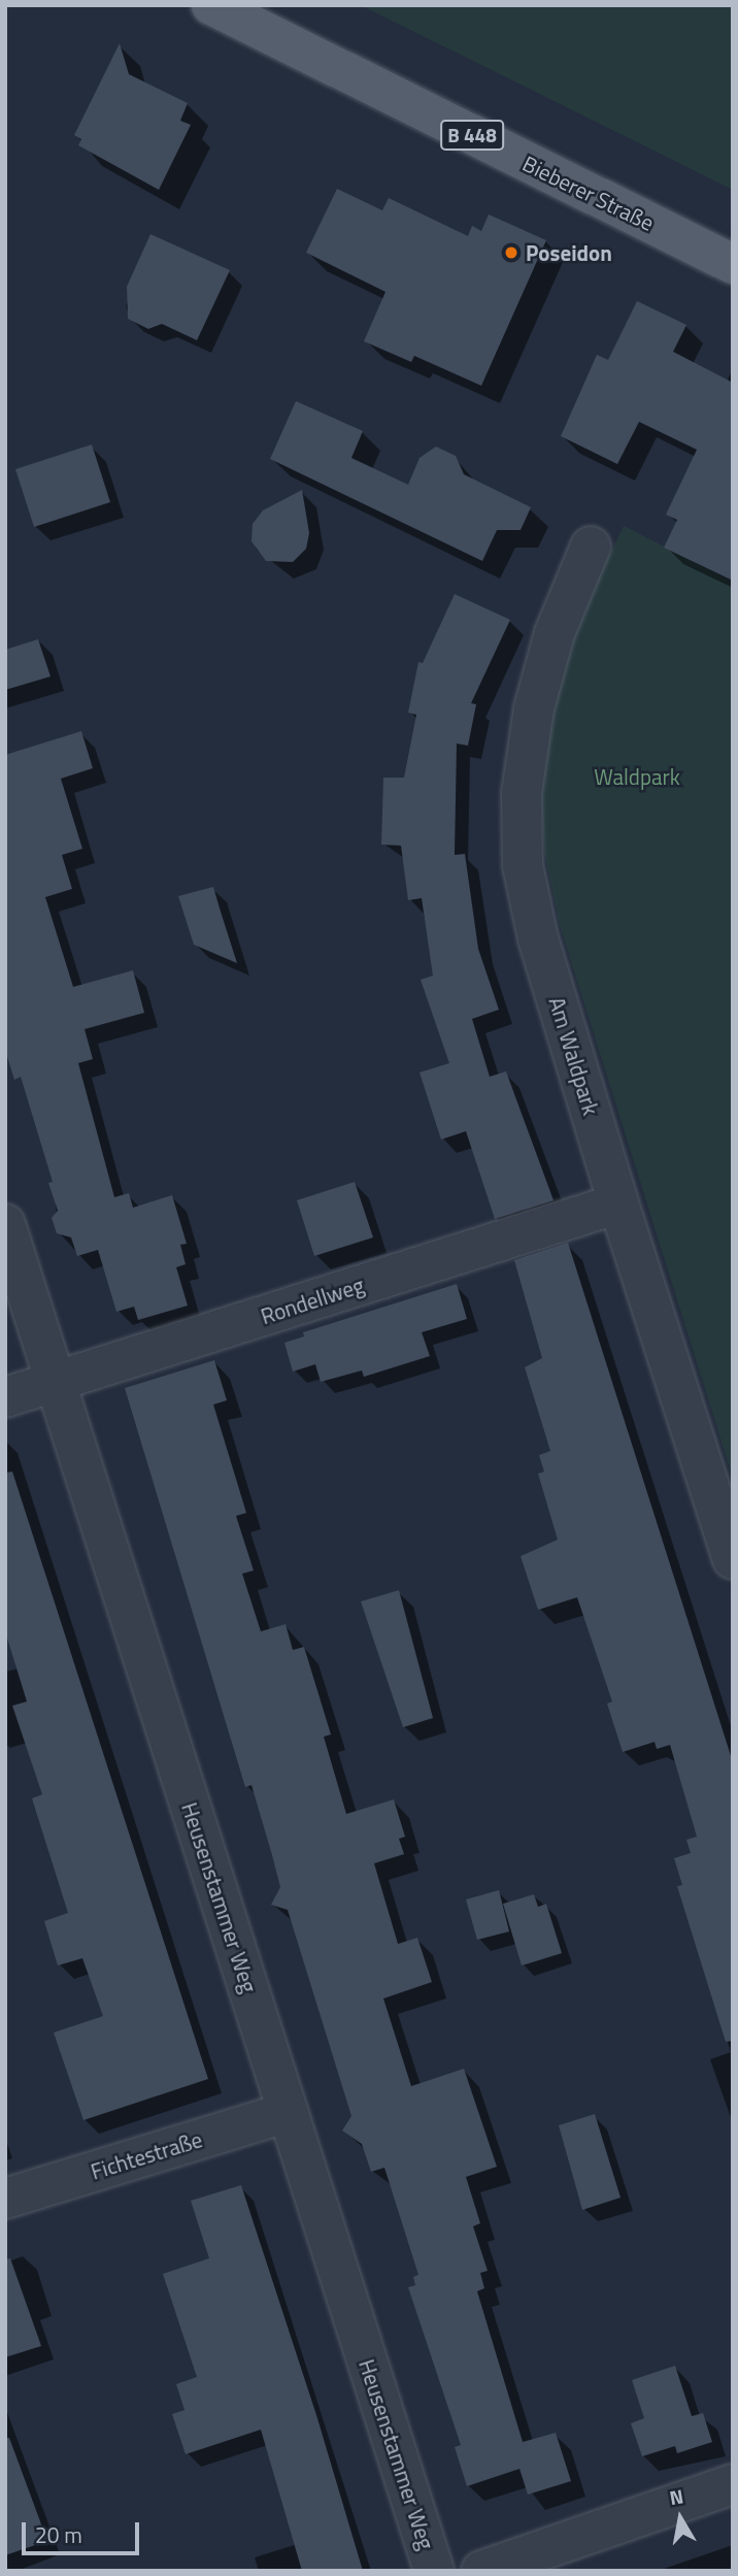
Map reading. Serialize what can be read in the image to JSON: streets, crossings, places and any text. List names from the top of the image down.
{
  "streets": {
    "main road": ["B 448", "Bieberer Straße"],
    "street": [
      "Am Waldpark",
      "Rondellweg",
      "Heusenstammer Weg",
      "Fichtestraße"
    ]
  },
  "crossings": [
    ["Am Waldpark", "Rondellweg"],
    ["Rondellweg", "Heusenstammer Weg"],
    ["Heusenstammer Weg", "Fichtestraße"]
  ],
  "parks": ["Waldpark"],
  "places": ["Poseidon"],
  "scale_bar": "20 m",
  "north": "top"
}
